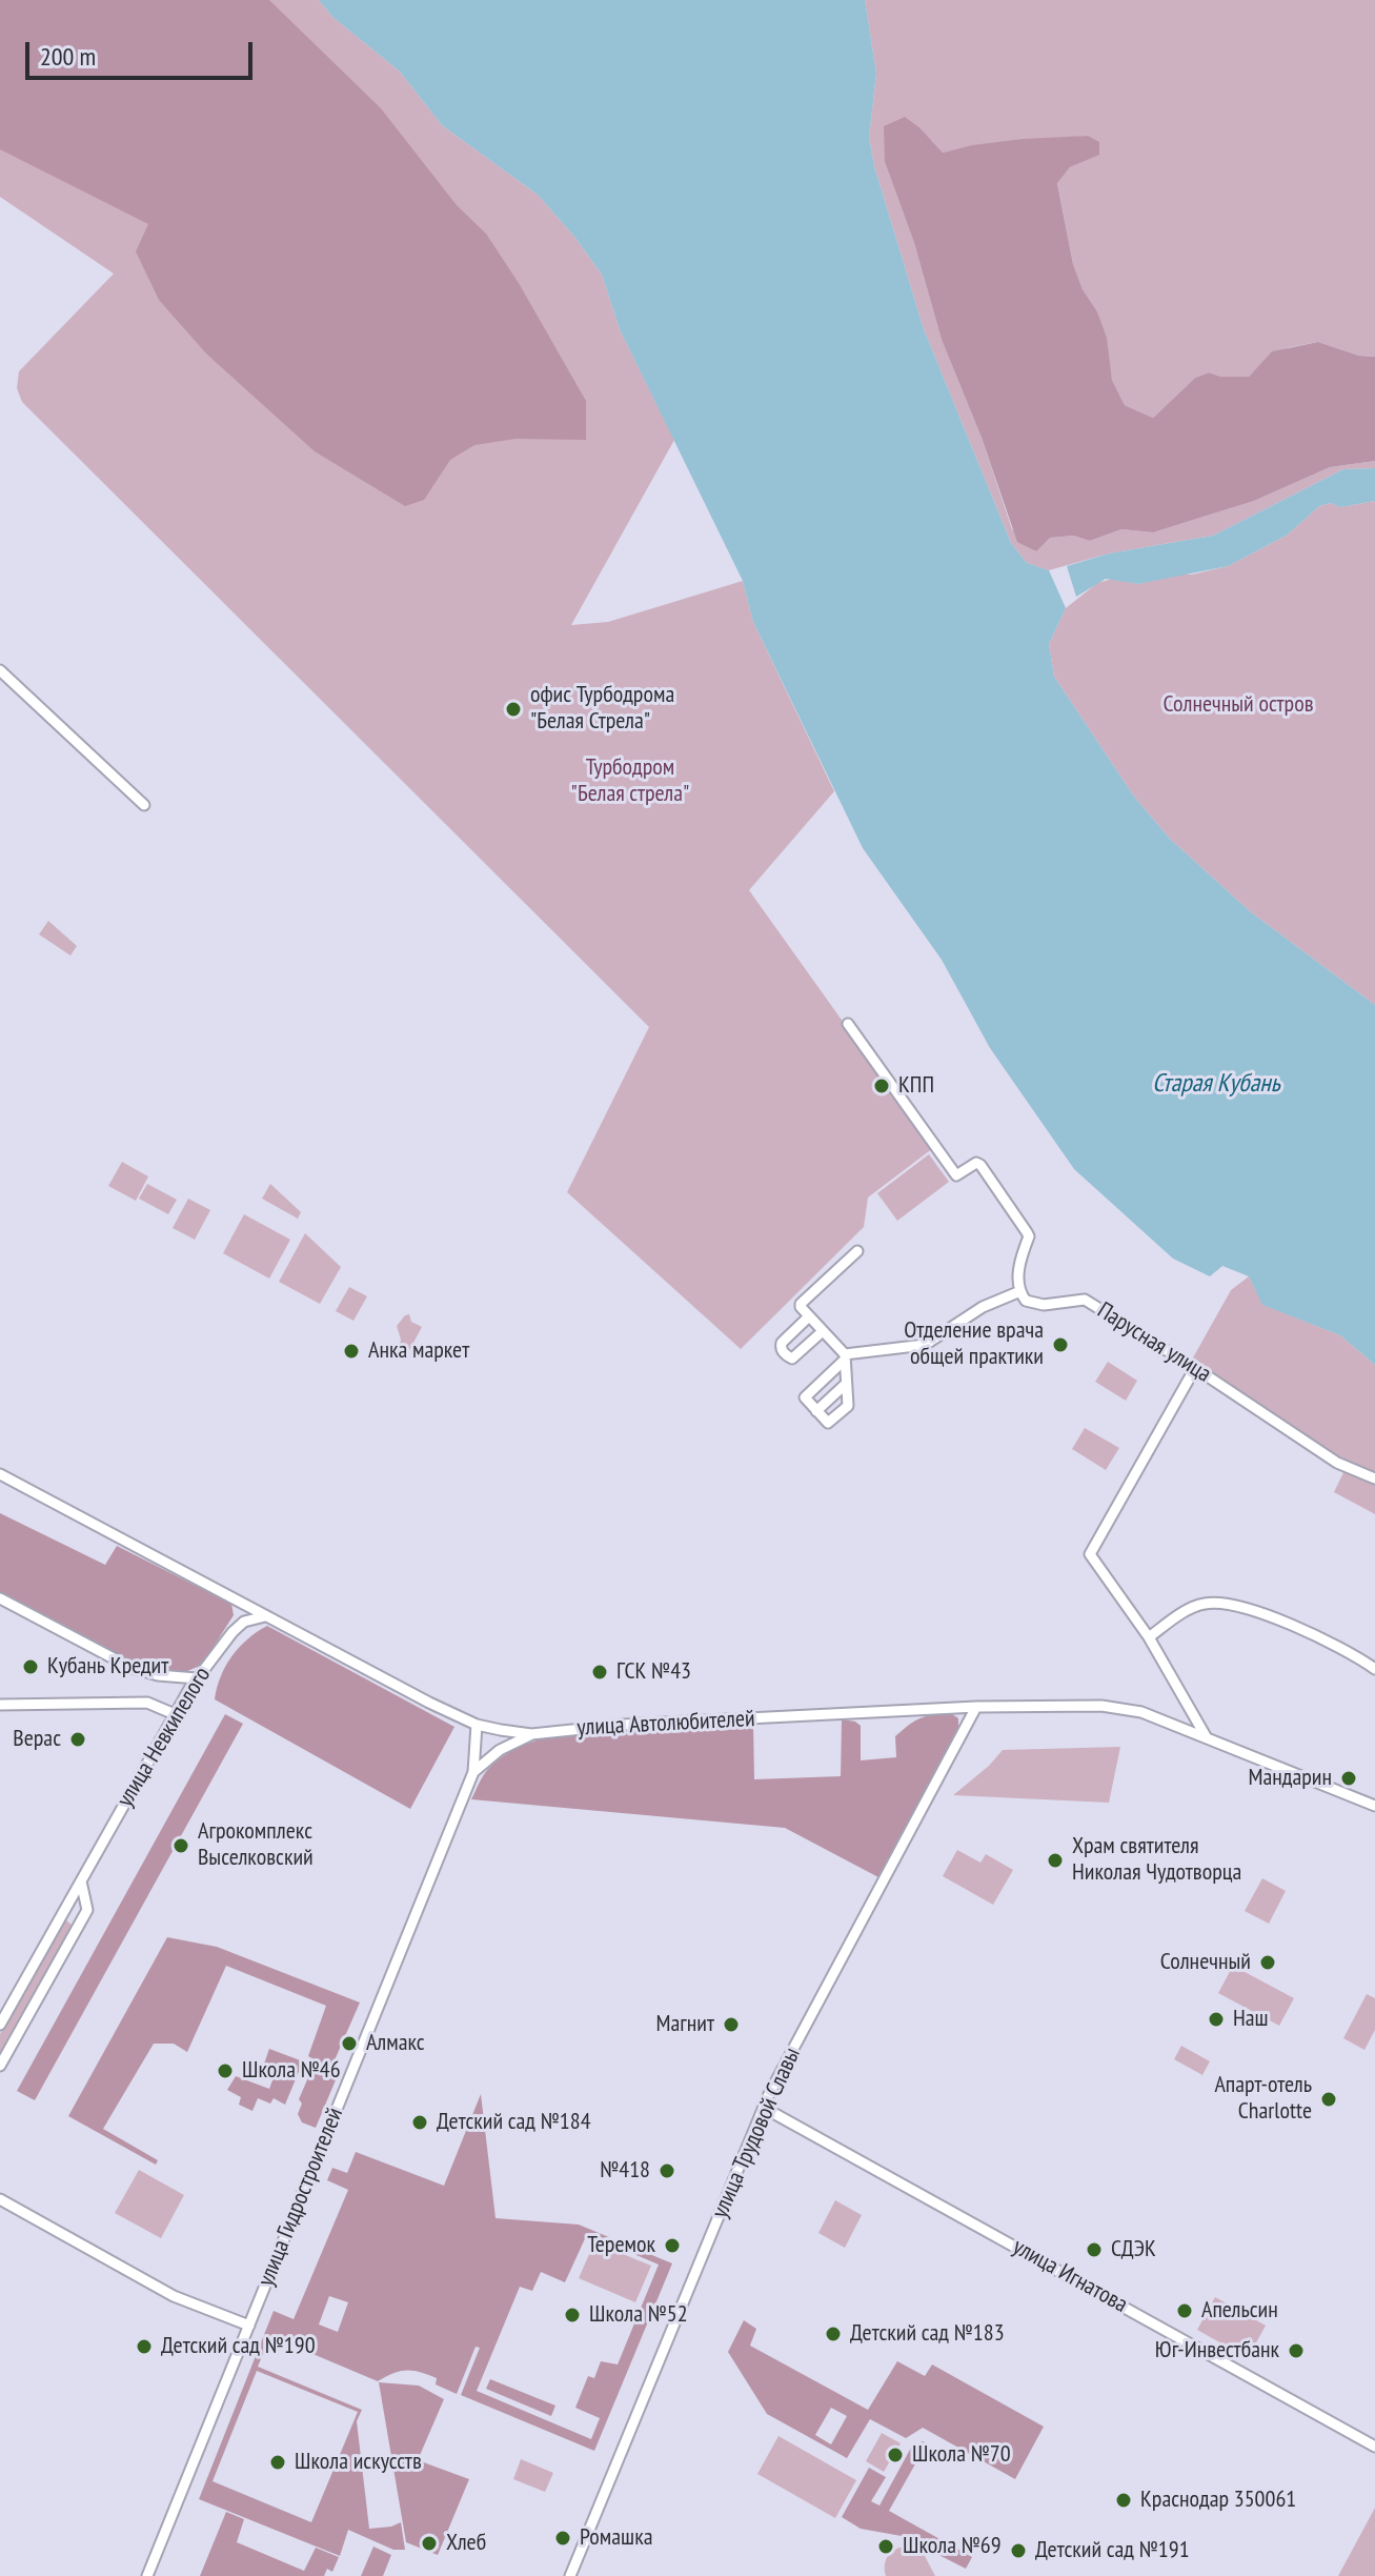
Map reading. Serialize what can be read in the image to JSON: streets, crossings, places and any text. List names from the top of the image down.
{
  "streets": {
    "street": [
      "Парусная улица",
      "улица Автолюбителей",
      "улица Невкипелого",
      "улица Трудовой Славы",
      "улица Гидростроителей",
      "улица Игнатова"
    ]
  },
  "crossings": [
    ["улица Автолюбителей", "улица Невкипелого"],
    ["улица Автолюбителей", "улица Трудовой Славы"],
    ["улица Автолюбителей", "улица Гидростроителей"],
    ["улица Трудовой Славы", "улица Игнатова"]
  ],
  "water": ["Старая Кубань"],
  "parks": ["Солнечный остров", "Турбодром \"Белая стрела\""],
  "places": [
    "офис Турбодрома \"Белая Стрела\"",
    "КПП",
    "Отделение врача общей практики",
    "Анка маркет",
    "Кубань Кредит",
    "ГСК №43",
    "Верас",
    "Мандарин",
    "Агрокомплекс Выселковский",
    "Храм святителя Николая Чудотворца",
    "Солнечный",
    "Наш",
    "Магнит",
    "Алмакс",
    "Школа №46",
    "Апарт-отель Charlotte",
    "Детский сад №184",
    "№418",
    "Теремок",
    "СДЭК",
    "Апельсин",
    "Школа №52",
    "Детский сад №183",
    "Детский сад №190",
    "Юг-Инвестбанк",
    "Школа №70",
    "Школа искусств",
    "Краснодар 350061",
    "Ромашка",
    "Хлеб",
    "Школа №69",
    "Детский сад №191"
  ],
  "scale_bar": "200 m"
}
